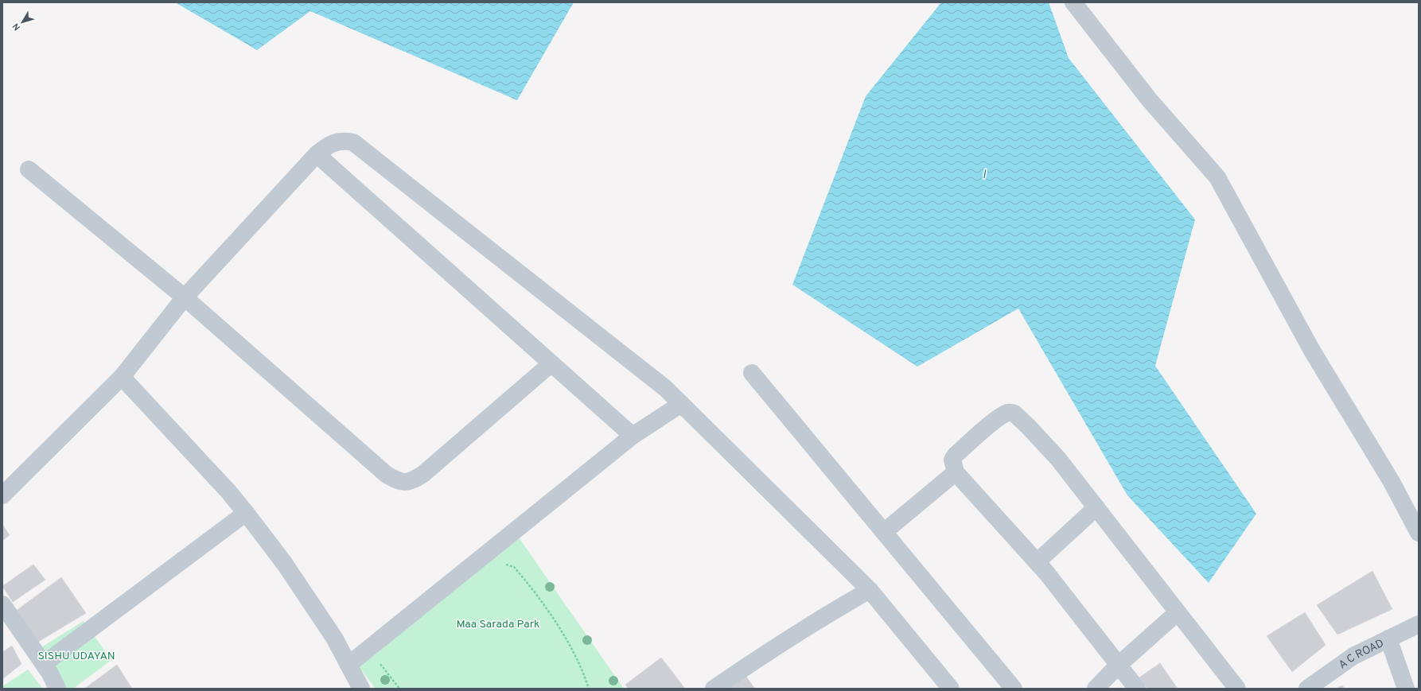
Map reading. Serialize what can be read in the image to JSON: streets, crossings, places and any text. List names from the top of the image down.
{
  "streets": {
    "street": ["A C ROAD"]
  },
  "water": ["l"],
  "parks": ["Maa Sarada Park", "SISHU UDAYAN"],
  "north": "bottom left"
}
